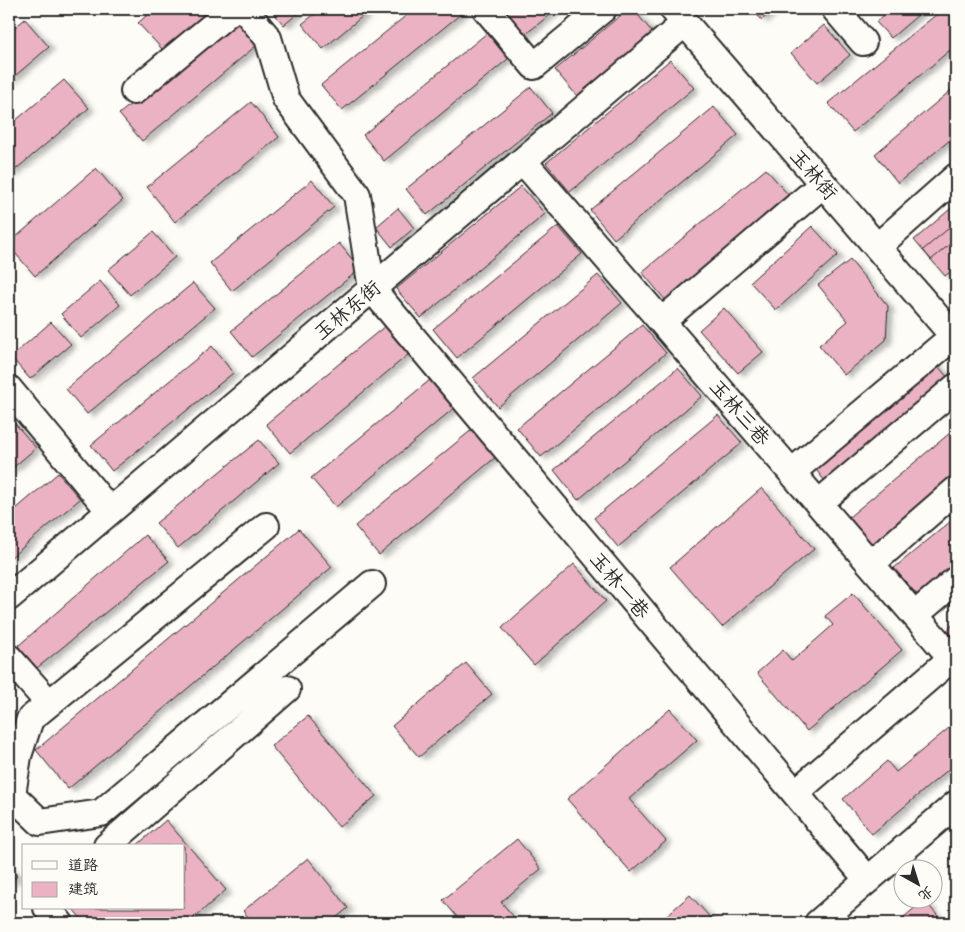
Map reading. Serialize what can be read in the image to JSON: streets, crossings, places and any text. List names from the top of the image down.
{
  "streets": {
    "street": [
      "玉林街",
      "玉林东街",
      "玉林三巷",
      "玉林一巷"
    ]
  },
  "crossings": [
    ["玉林街", "玉林东街"],
    ["玉林东街", "玉林三巷"],
    ["玉林东街", "玉林一巷"]
  ],
  "legend": ["道路", "建筑"],
  "north": "bottom right"
}
